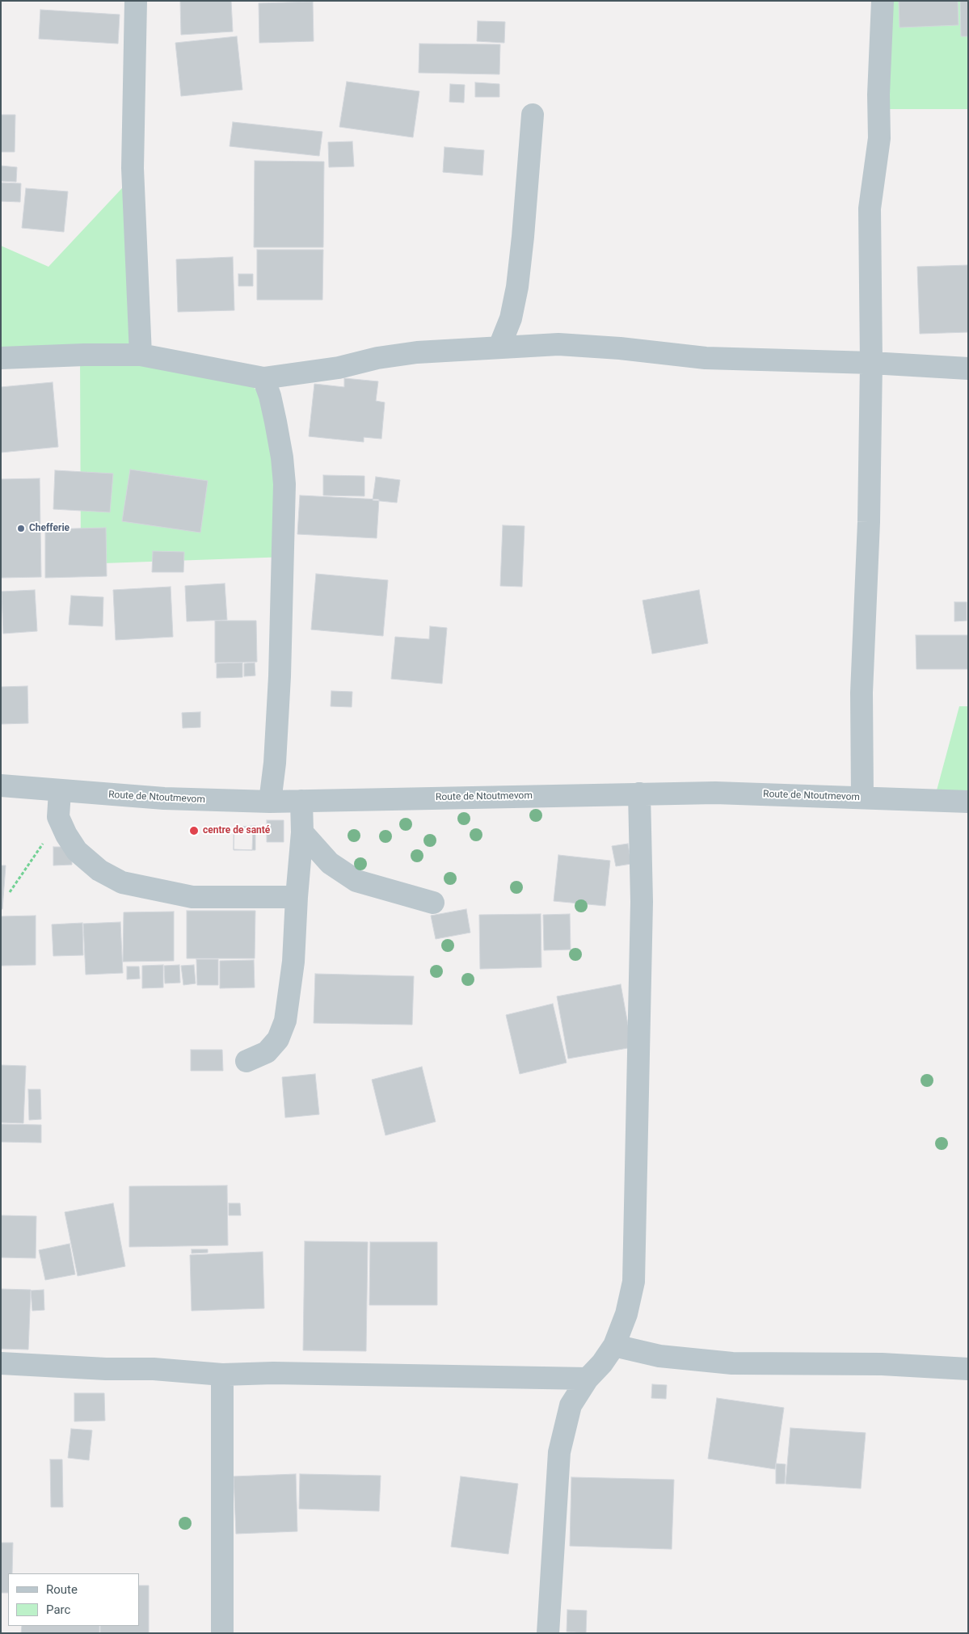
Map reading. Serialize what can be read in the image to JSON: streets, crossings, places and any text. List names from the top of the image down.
{
  "streets": {
    "street": ["Route de Ntoutmevom"]
  },
  "places": ["Chefferie", "centre de santé"],
  "legend": ["Route", "Parc"]
}
